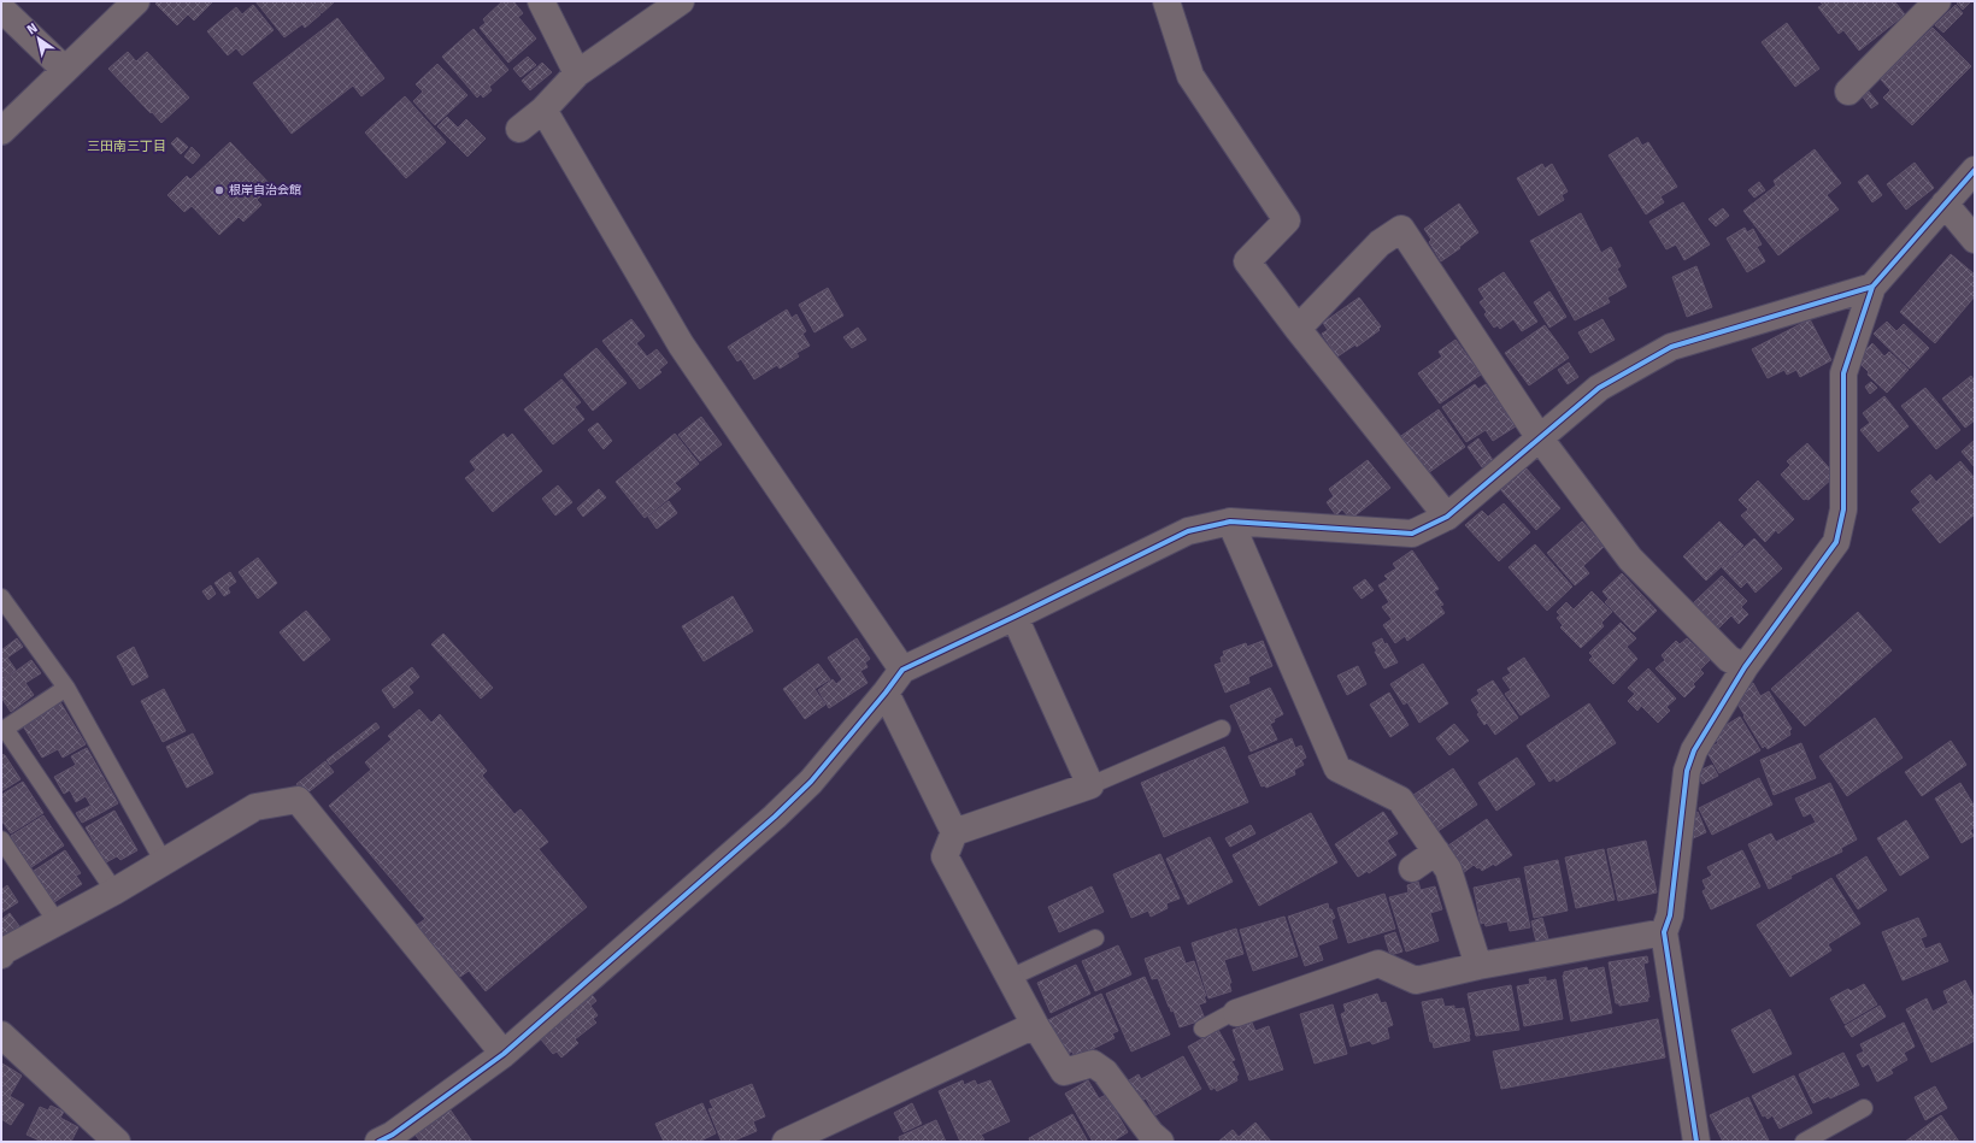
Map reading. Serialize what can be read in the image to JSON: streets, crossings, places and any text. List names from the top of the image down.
{
  "districts": ["三田南三丁目"],
  "places": ["根岸自治会館"],
  "north": "top left"
}
